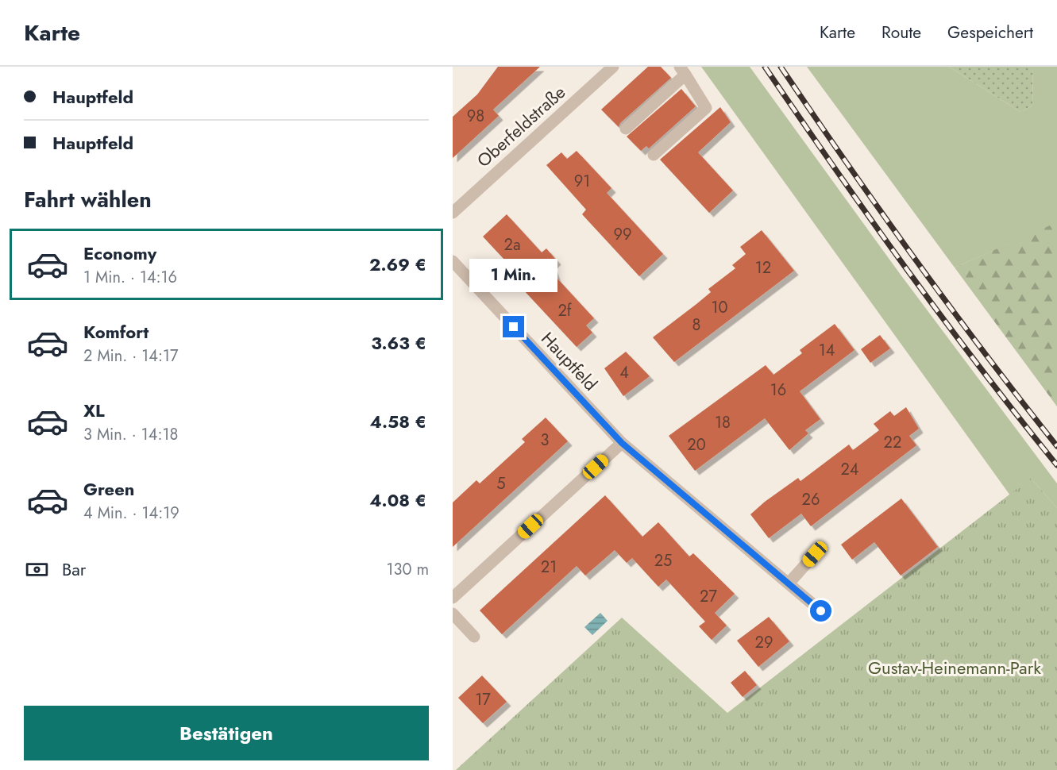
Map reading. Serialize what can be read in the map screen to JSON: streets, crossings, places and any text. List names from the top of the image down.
{
  "streets": {
    "street": ["Oberfeldstraße", "Hauptfeld"]
  },
  "parks": ["Gustav-Heinemann-Park"],
  "house_numbers": [
    "98",
    "91",
    "99",
    "2a",
    "12",
    "10",
    "2f",
    "8",
    "14",
    "4",
    "16",
    "18",
    "3",
    "22",
    "20",
    "24",
    "5",
    "26",
    "25",
    "21",
    "27",
    "29",
    "17"
  ],
  "page": {
    "header": "Karte",
    "nav": ["Karte", "Route", "Gespeichert"],
    "banner": ["Hauptfeld", "Hauptfeld"],
    "heading": "Fahrt wählen",
    "list": [
      {
        "name": "Economy",
        "note": "1 Min. · 14:16",
        "value": "2.69 €"
      },
      {
        "name": "Komfort",
        "note": "2 Min. · 14:17",
        "value": "3.63 €"
      },
      {
        "name": "XL",
        "note": "3 Min. · 14:18",
        "value": "4.58 €"
      },
      {
        "name": "Green",
        "note": "4 Min. · 14:19",
        "value": "4.08 €"
      }
    ],
    "bubble": "1 Min.",
    "pay": ["Bar", "130 m"],
    "buttons": "Bestätigen"
  }
}
